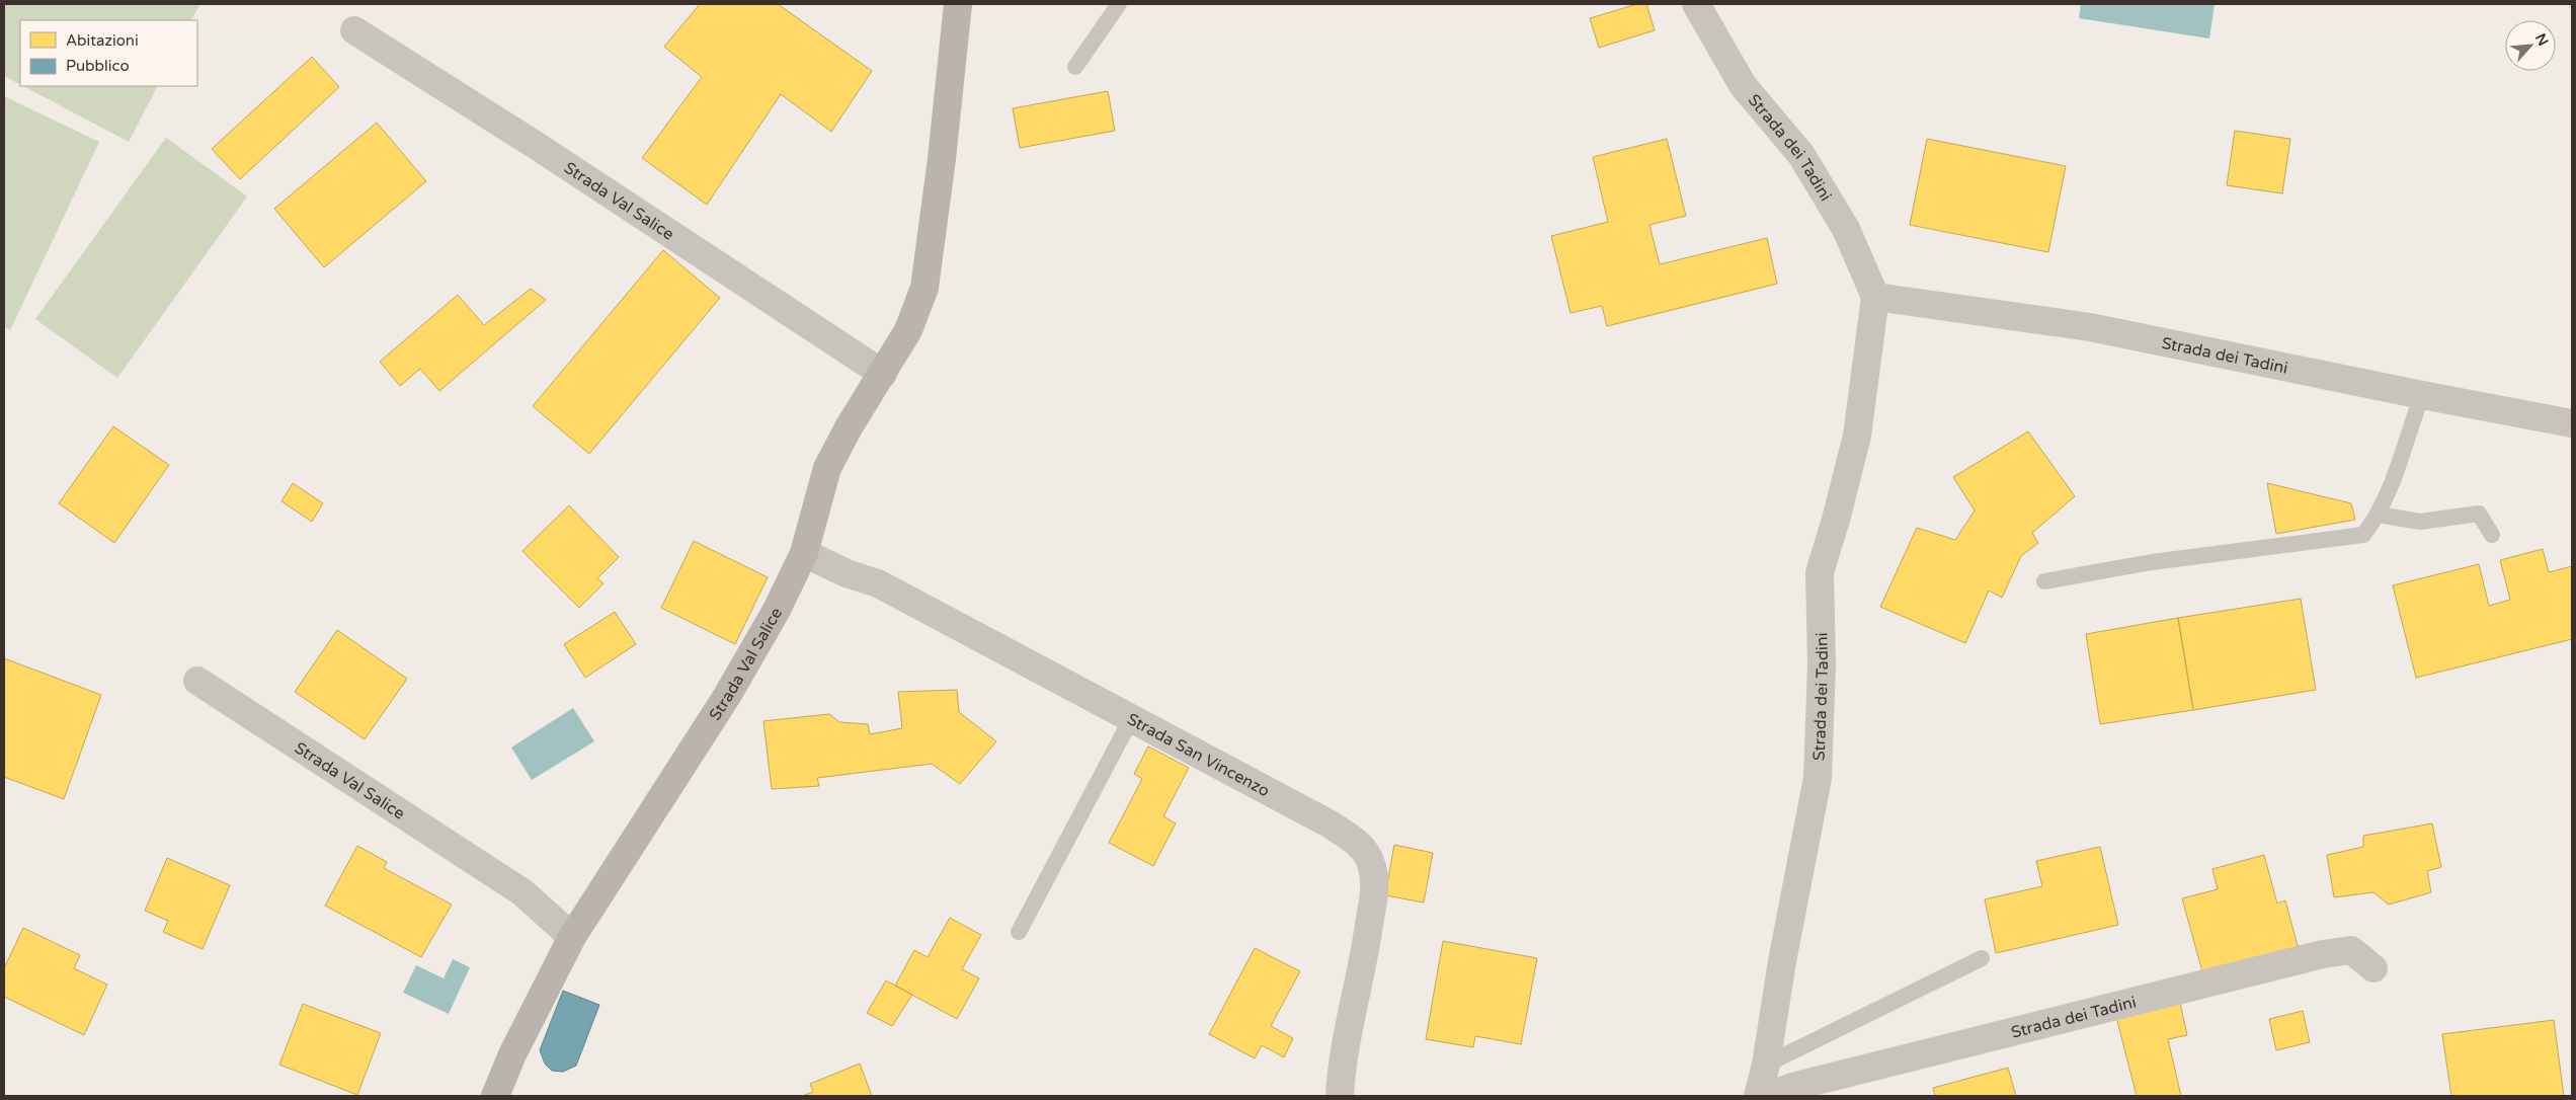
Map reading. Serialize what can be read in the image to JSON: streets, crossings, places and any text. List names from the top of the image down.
{
  "streets": {
    "street": ["Strada dei Tadini", "Strada Val Salice", "Strada San Vincenzo"]
  },
  "crossings": [
    ["Strada Val Salice", "Strada San Vincenzo"]
  ],
  "legend": ["Abitazioni", "Pubblico"],
  "north": "top right"
}
